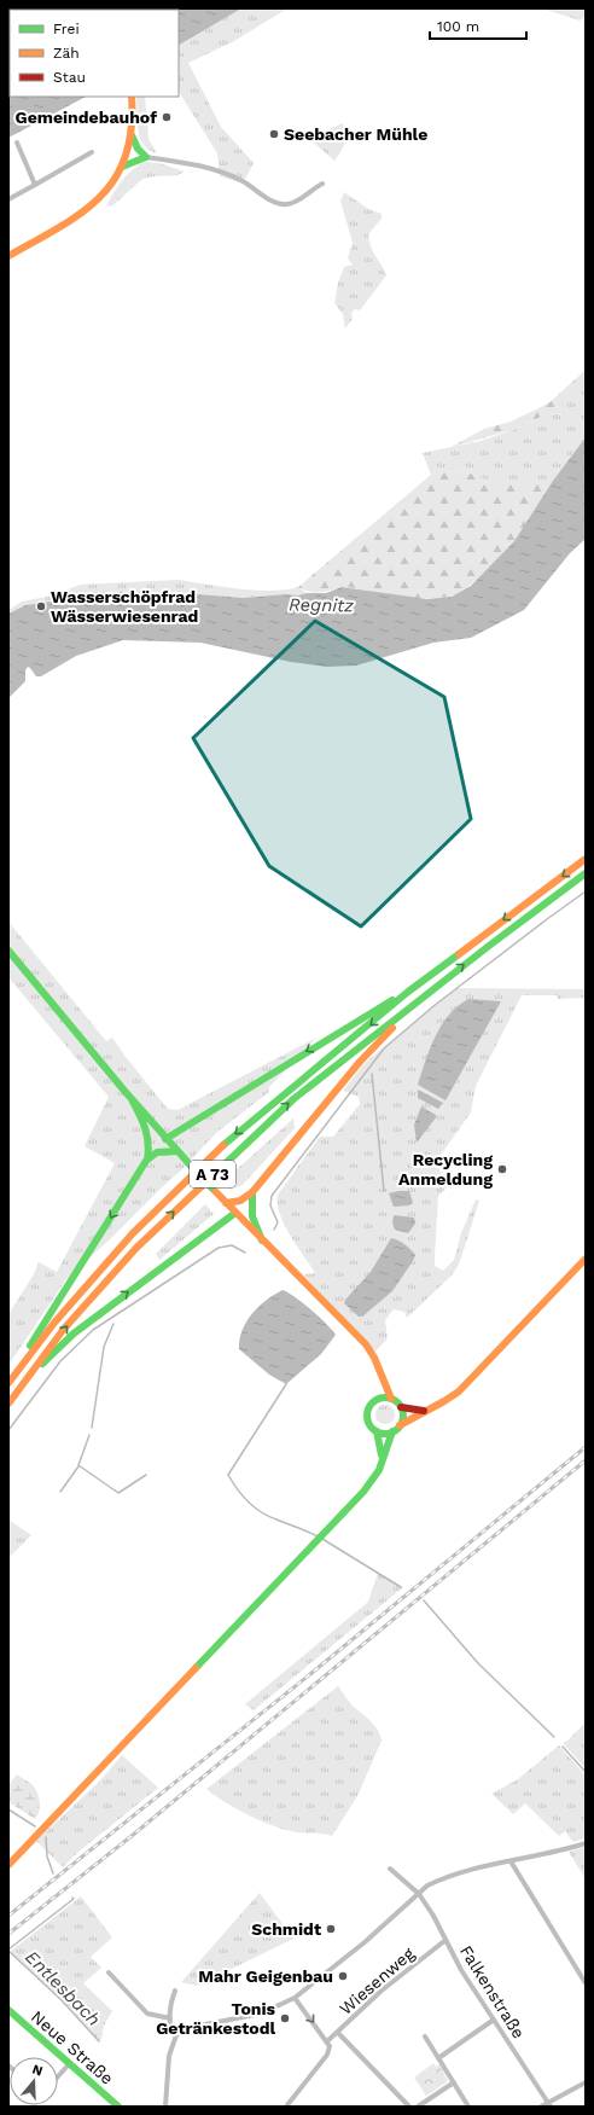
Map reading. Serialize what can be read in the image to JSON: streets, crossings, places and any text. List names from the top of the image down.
{
  "streets": {
    "main road": ["A 73", "Neue Straße"],
    "street": ["Wiesenweg", "Falkenstraße"]
  },
  "crossings": [
    ["Wiesenweg", "Falkenstraße"]
  ],
  "water": ["Regnitz", "Entlesbach"],
  "places": [
    "Gemeindebauhof",
    "Seebacher Mühle",
    "Wasserschöpfrad Wässerwiesenrad",
    "Recycling Anmeldung",
    "Schmidt",
    "Mahr Geigenbau",
    "Tonis Getränkestodl"
  ],
  "legend": ["Frei", "Zäh", "Stau"],
  "scale_bar": "100 m",
  "north": "top"
}
